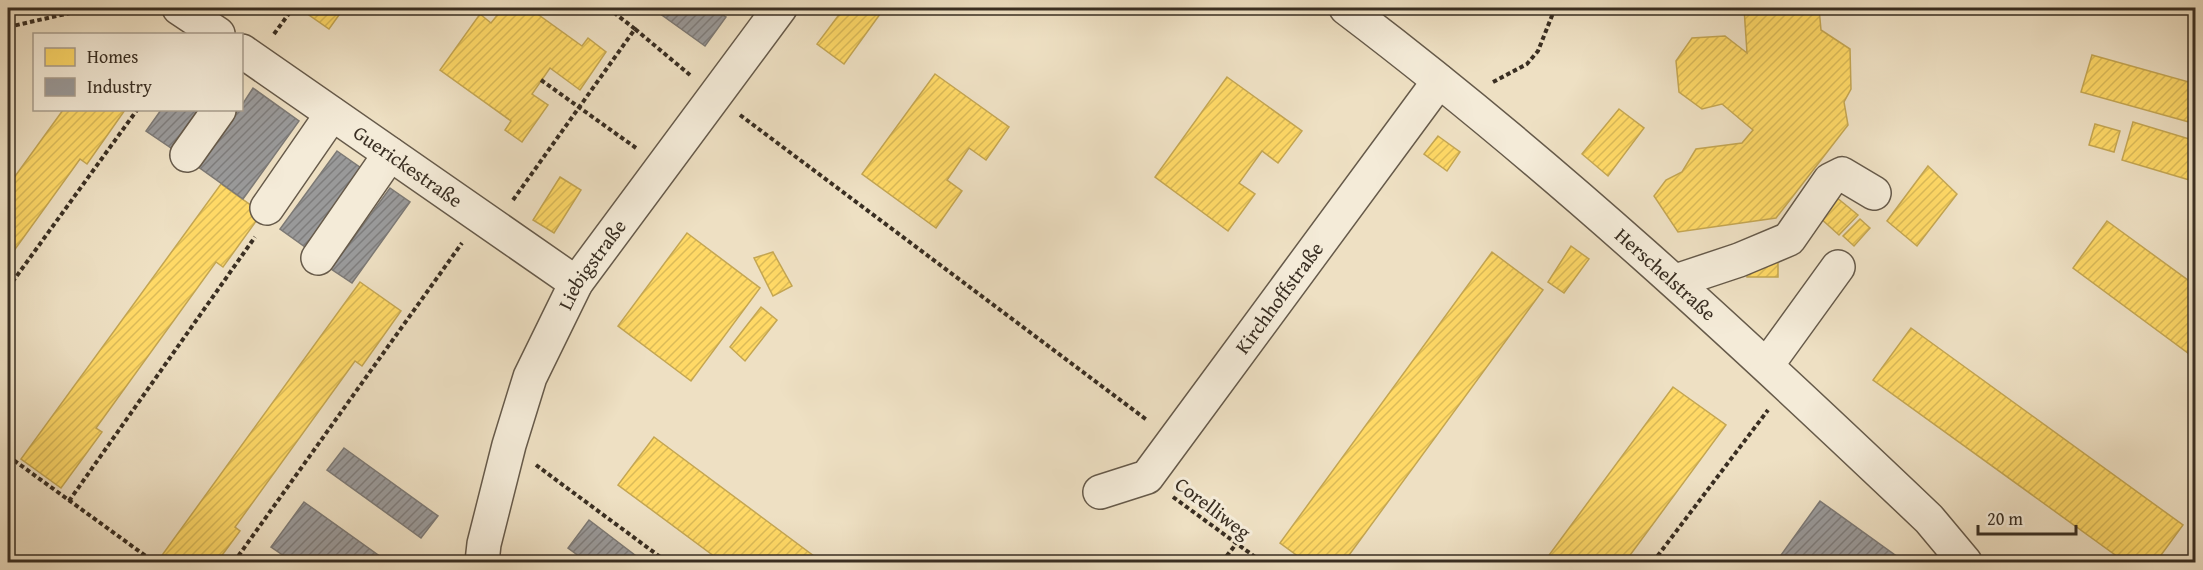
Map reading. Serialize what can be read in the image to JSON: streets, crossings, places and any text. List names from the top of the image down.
{
  "streets": {
    "street": [
      "Guerickestraße",
      "Liebigstraße",
      "Herschelstraße",
      "Kirchhoffstraße"
    ],
    "path": ["Corelliweg"]
  },
  "crossings": [
    ["Guerickestraße", "Liebigstraße"],
    ["Herschelstraße", "Kirchhoffstraße"],
    ["Kirchhoffstraße", "Corelliweg"]
  ],
  "legend": ["Homes", "Industry"],
  "scale_bar": "20 m"
}
